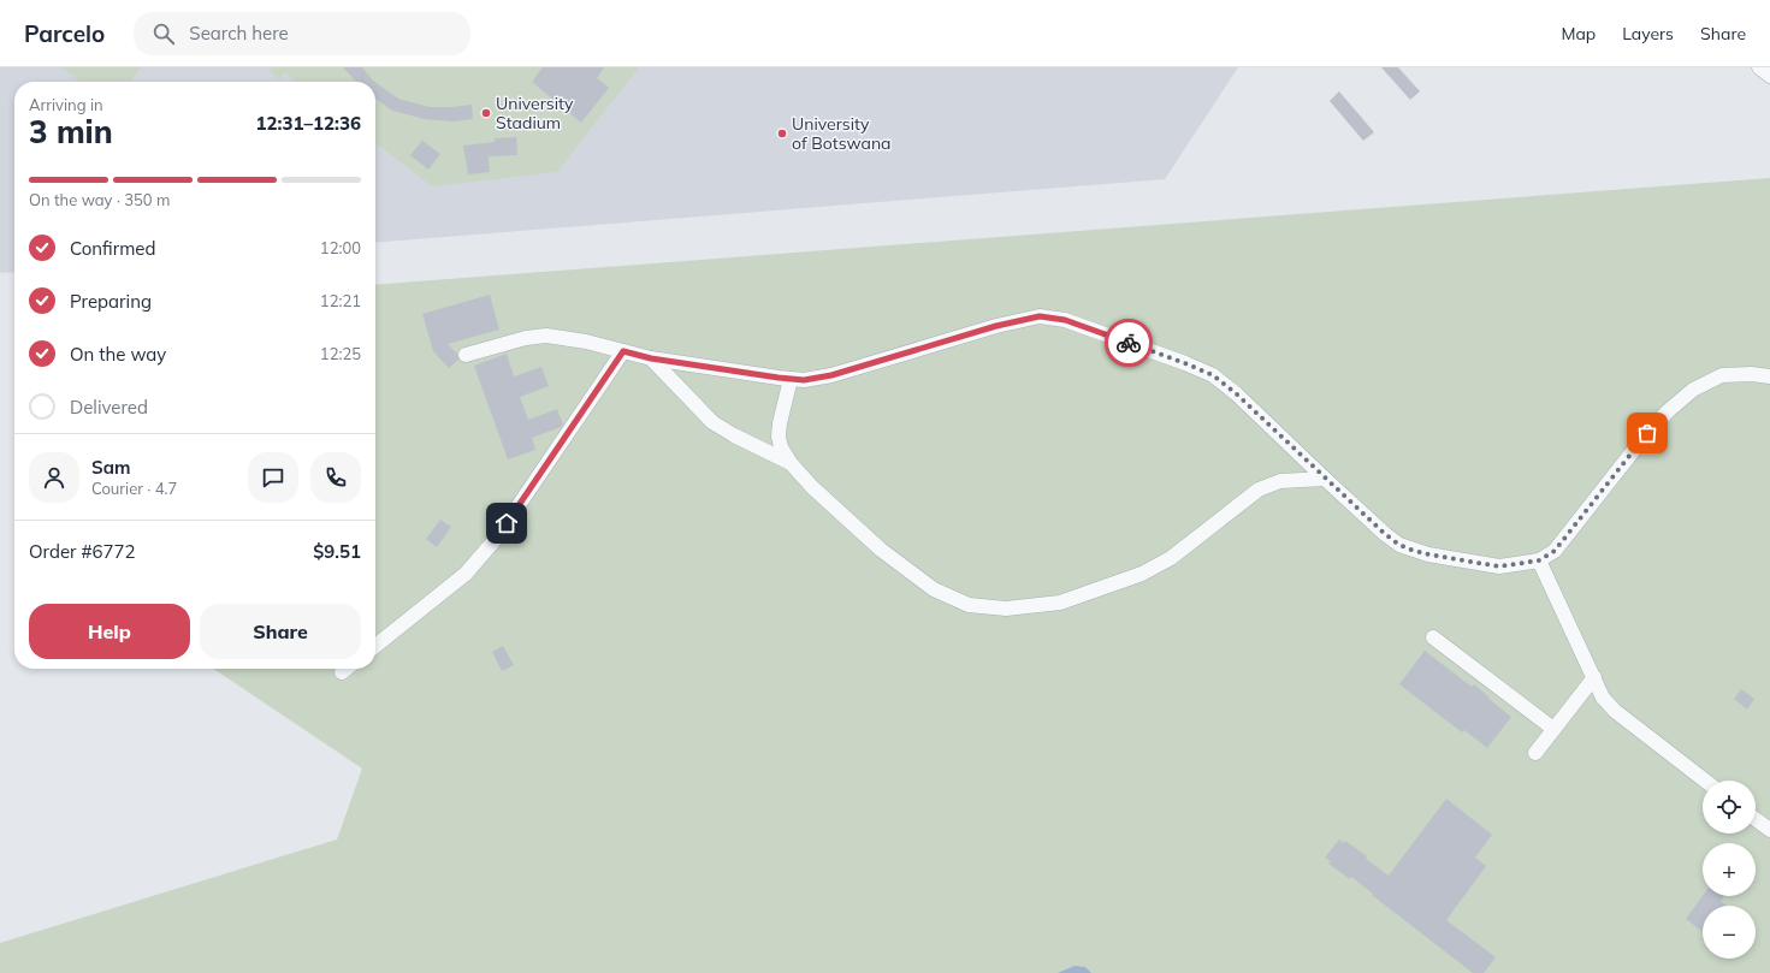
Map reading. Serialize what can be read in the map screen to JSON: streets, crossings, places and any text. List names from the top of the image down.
{
  "places": ["University Stadium", "University of Botswana"],
  "page": {
    "header": "Parcelo",
    "search": "Search here",
    "nav": ["Map", "Layers", "Share"],
    "heading": ["3 min", "Arriving in", "12:31–12:36"],
    "panel": [
      "Sam",
      "Courier · 4.7",
      "Order #6772",
      "$9.51"
    ],
    "bar": "On the way · 350 m",
    "list": [
      ["Confirmed", "12:00"],
      ["Preparing", "12:21"],
      ["On the way", "12:25"],
      "Delivered"
    ],
    "buttons": ["Help", "Share"],
    "map_buttons": ["+", "−"]
  }
}
